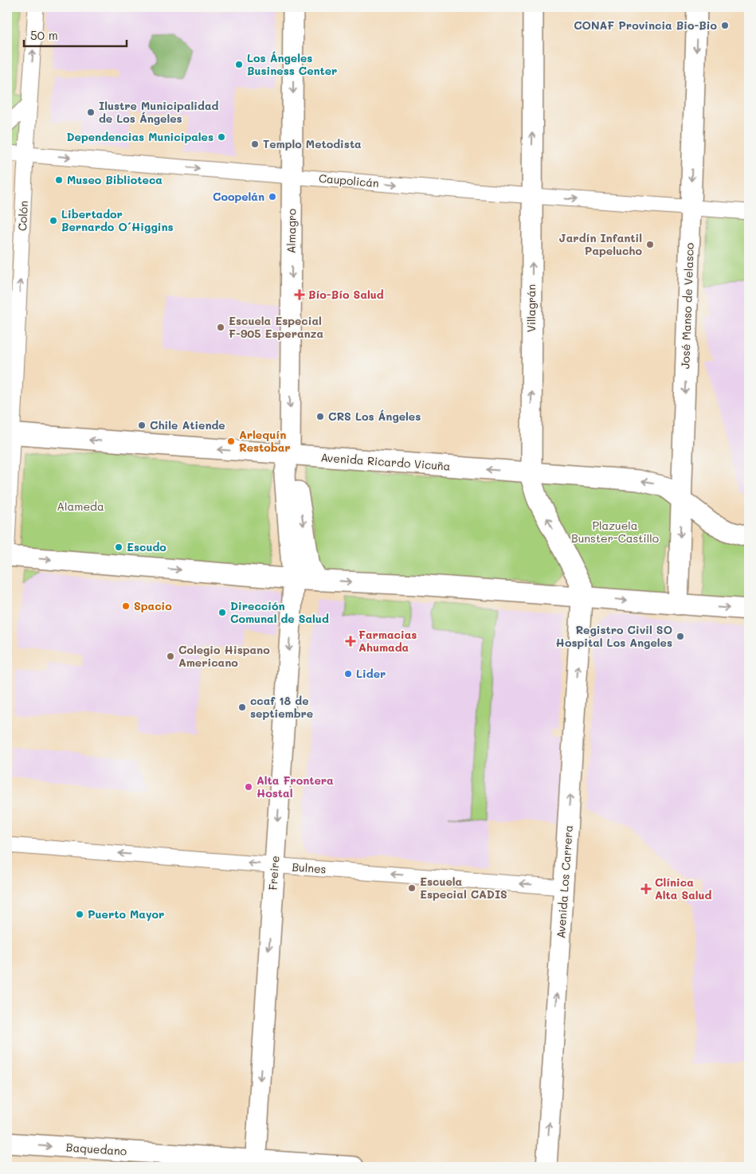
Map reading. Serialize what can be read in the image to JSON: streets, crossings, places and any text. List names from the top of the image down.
{
  "streets": {
    "main road": [
      "Almagro",
      "José Manso de Velasco",
      "Villagrán",
      "Avenida Ricardo Vicuña",
      "Freire",
      "Avenida Los Carrera",
      "Baquedano"
    ],
    "street": ["Caupolicán", "Colón", "Bulnes"]
  },
  "crossings": [
    ["Caupolicán", "Colón"],
    ["Caupolicán", "Almagro"],
    ["Caupolicán", "José Manso de Velasco"],
    ["Caupolicán", "Villagrán"],
    ["Colón", "Avenida Ricardo Vicuña"],
    ["Almagro", "Avenida Ricardo Vicuña"],
    ["Almagro", "Freire"],
    ["José Manso de Velasco", "Avenida Ricardo Vicuña"],
    ["Villagrán", "Avenida Ricardo Vicuña"],
    ["Villagrán", "Avenida Los Carrera"],
    ["Bulnes", "Freire"],
    ["Bulnes", "Avenida Los Carrera"],
    ["Freire", "Baquedano"]
  ],
  "one_way": [
    "Caupolicán",
    "Colón",
    "Almagro",
    "José Manso de Velasco",
    "Villagrán",
    "Bulnes",
    "Freire",
    "Avenida Los Carrera",
    "Baquedano"
  ],
  "parks": ["Alameda", "Plazuela Bunster-Castillo"],
  "places": {
    "other": [
      "CONAF Provincia Bio-Bio",
      "Los Ángeles Business Center",
      "Ilustre Municipalidad de Los Ángeles",
      "Dependencias Municipales",
      "Templo Metodista",
      "Museo Biblioteca",
      "Coopelán",
      "Libertador Bernardo O´Higgins",
      "Jardín Infantil Papelucho",
      "Escuela Especial F-905 Esperanza",
      "CRS Los Ángeles",
      "Chile Atiende",
      "Arlequín Restobar",
      "Escudo",
      "Spacio",
      "Dirección Comunal de Salud",
      "Registro Civil SO Hospital Los Angeles",
      "Colegio Hispano Americano",
      "Lider",
      "ccaf 18 de septiembre",
      "Alta Frontera Hostal",
      "Escuela Especial CADIS",
      "Puerto Mayor"
    ],
    "health": ["Bío-Bío Salud", "Farmacias Ahumada", "Clínica Alta Salud"]
  },
  "scale_bar": "50 m"
}
